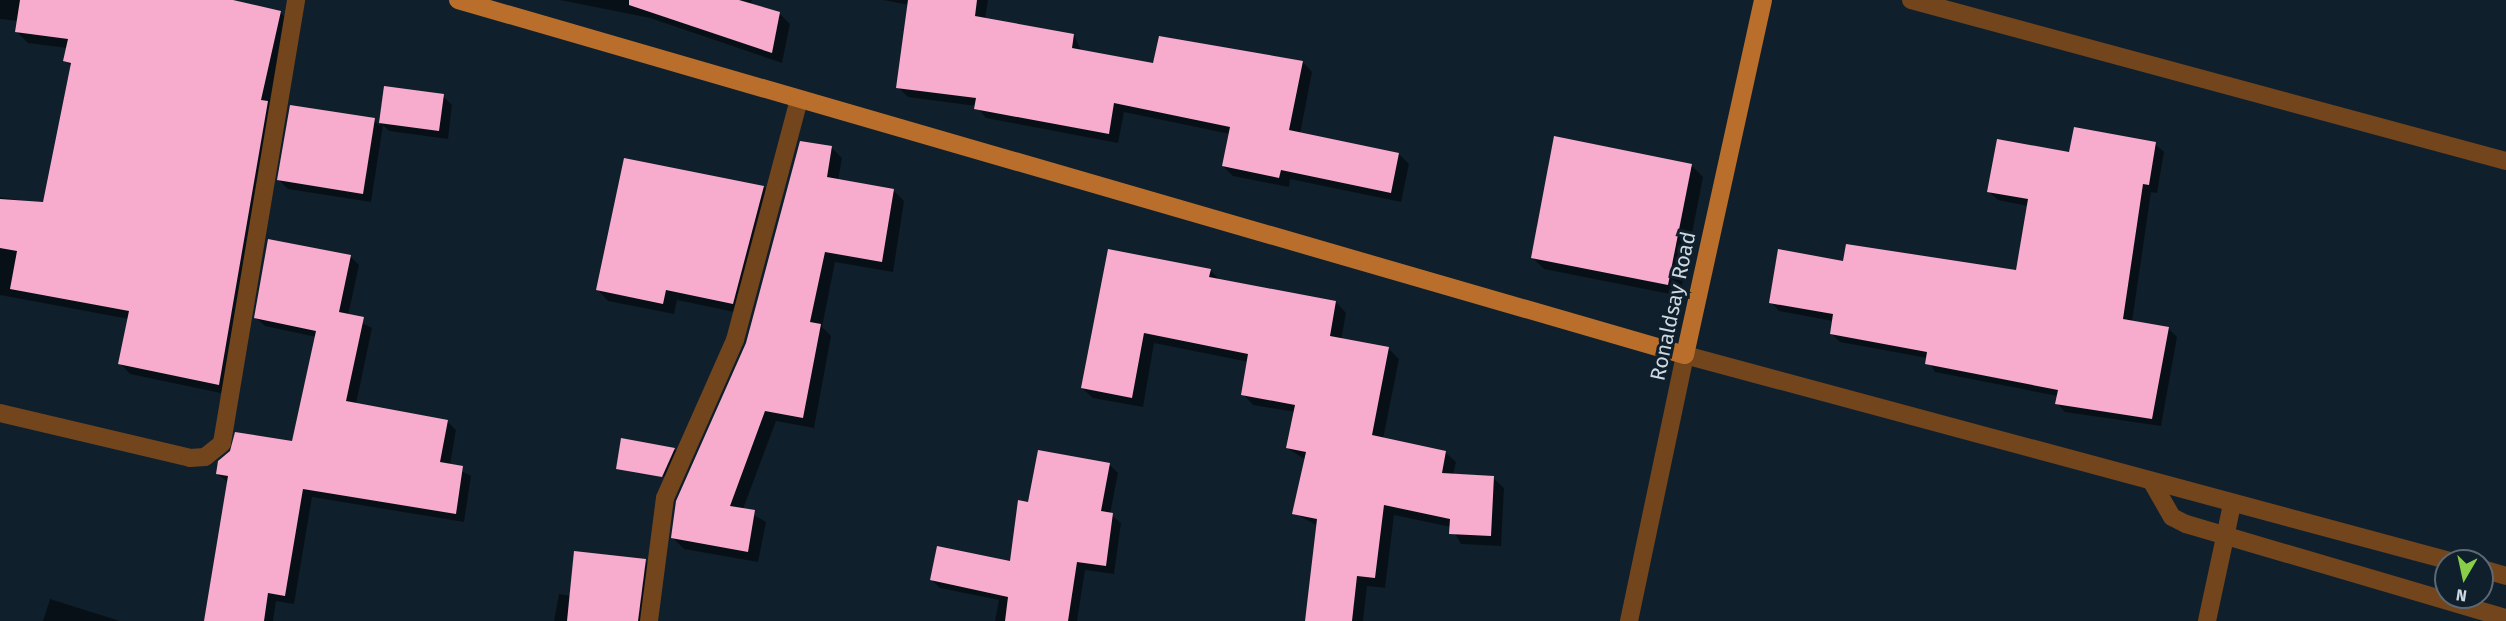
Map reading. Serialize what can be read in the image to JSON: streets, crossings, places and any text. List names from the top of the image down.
{
  "streets": {
    "main road": ["Ronaldsay Road"]
  },
  "north": "bottom"
}
